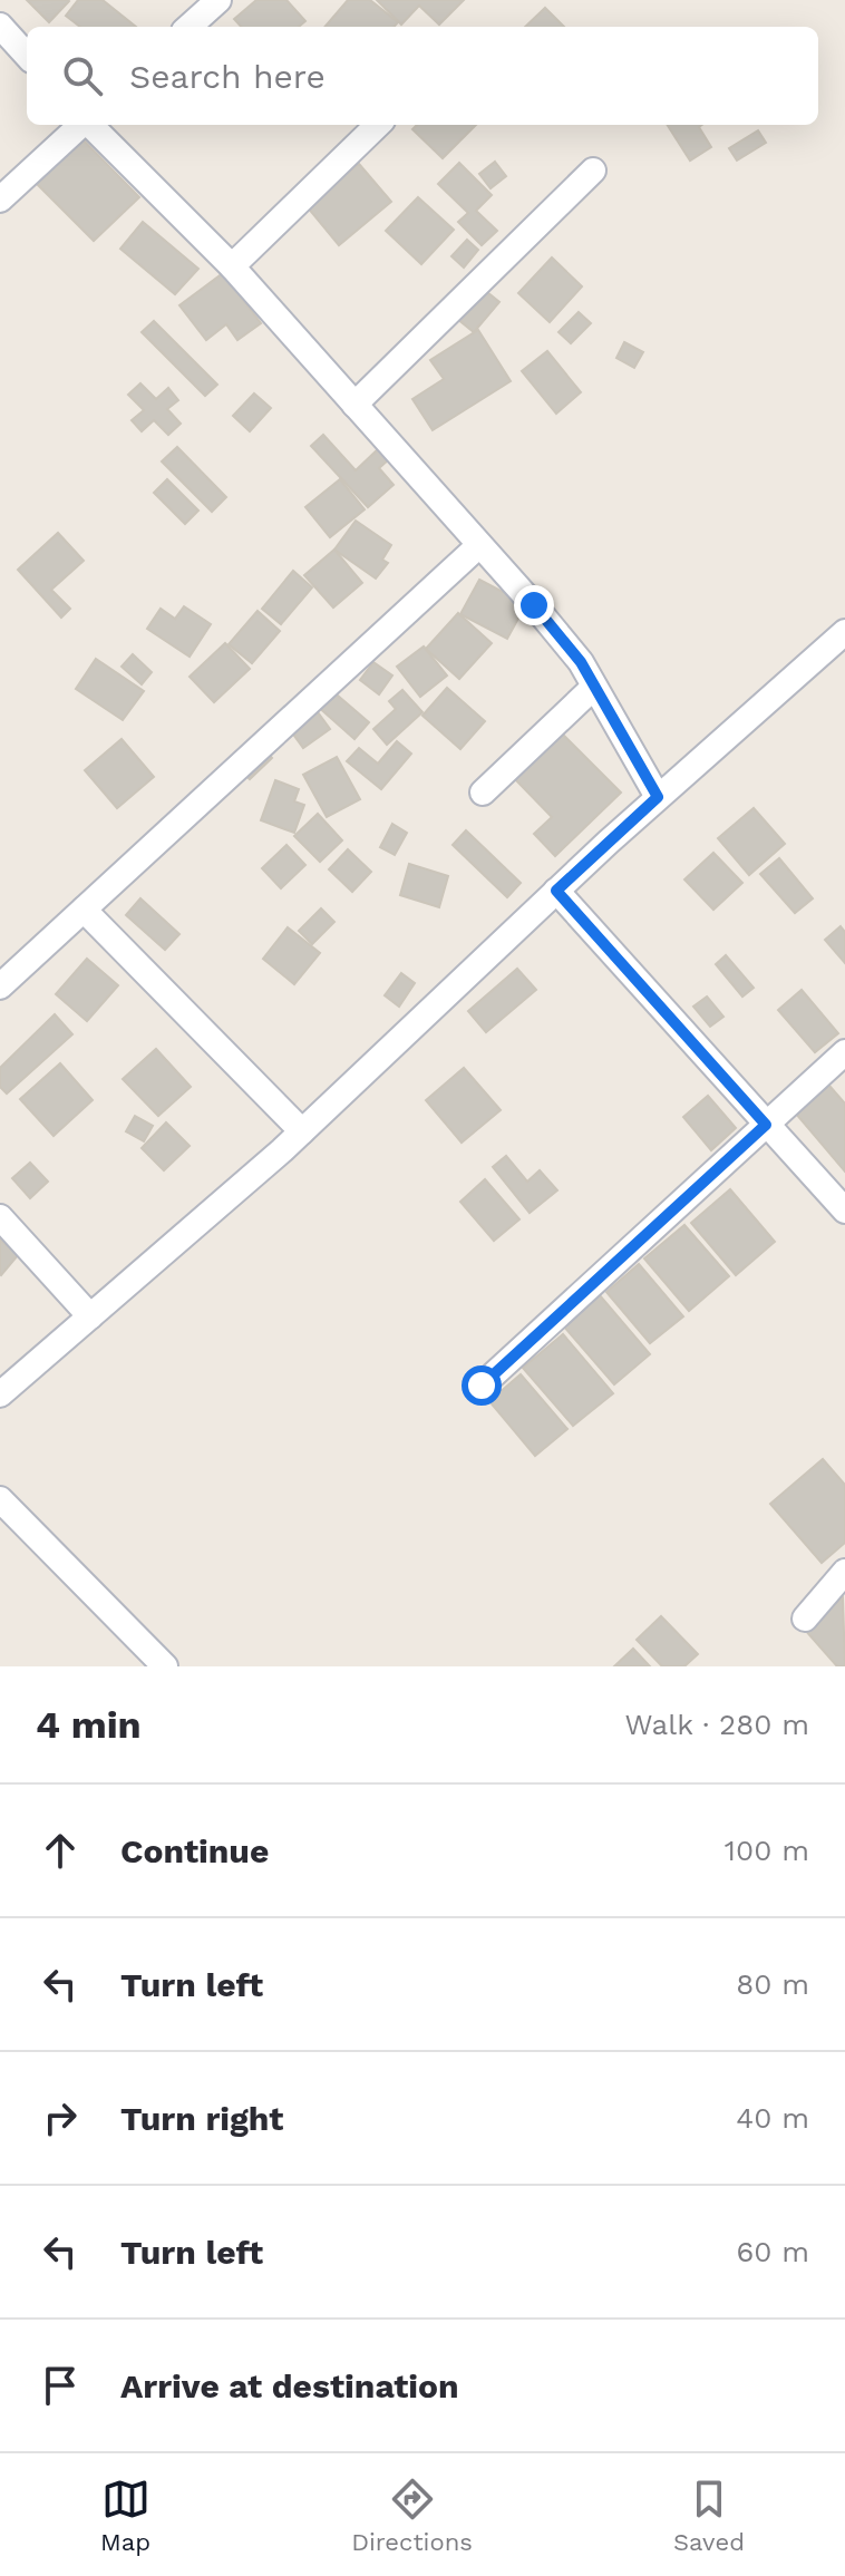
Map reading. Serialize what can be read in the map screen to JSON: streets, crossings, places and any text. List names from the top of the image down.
{
  "page": {
    "search": "Search here",
    "heading": ["4 min", "Walk · 280 m"],
    "list": [
      ["Continue", "100 m"],
      ["Turn left", "80 m"],
      ["Turn right", "40 m"],
      ["Turn left", "60 m"],
      "Arrive at destination"
    ],
    "nav": ["Map", "Directions", "Saved"]
  }
}
